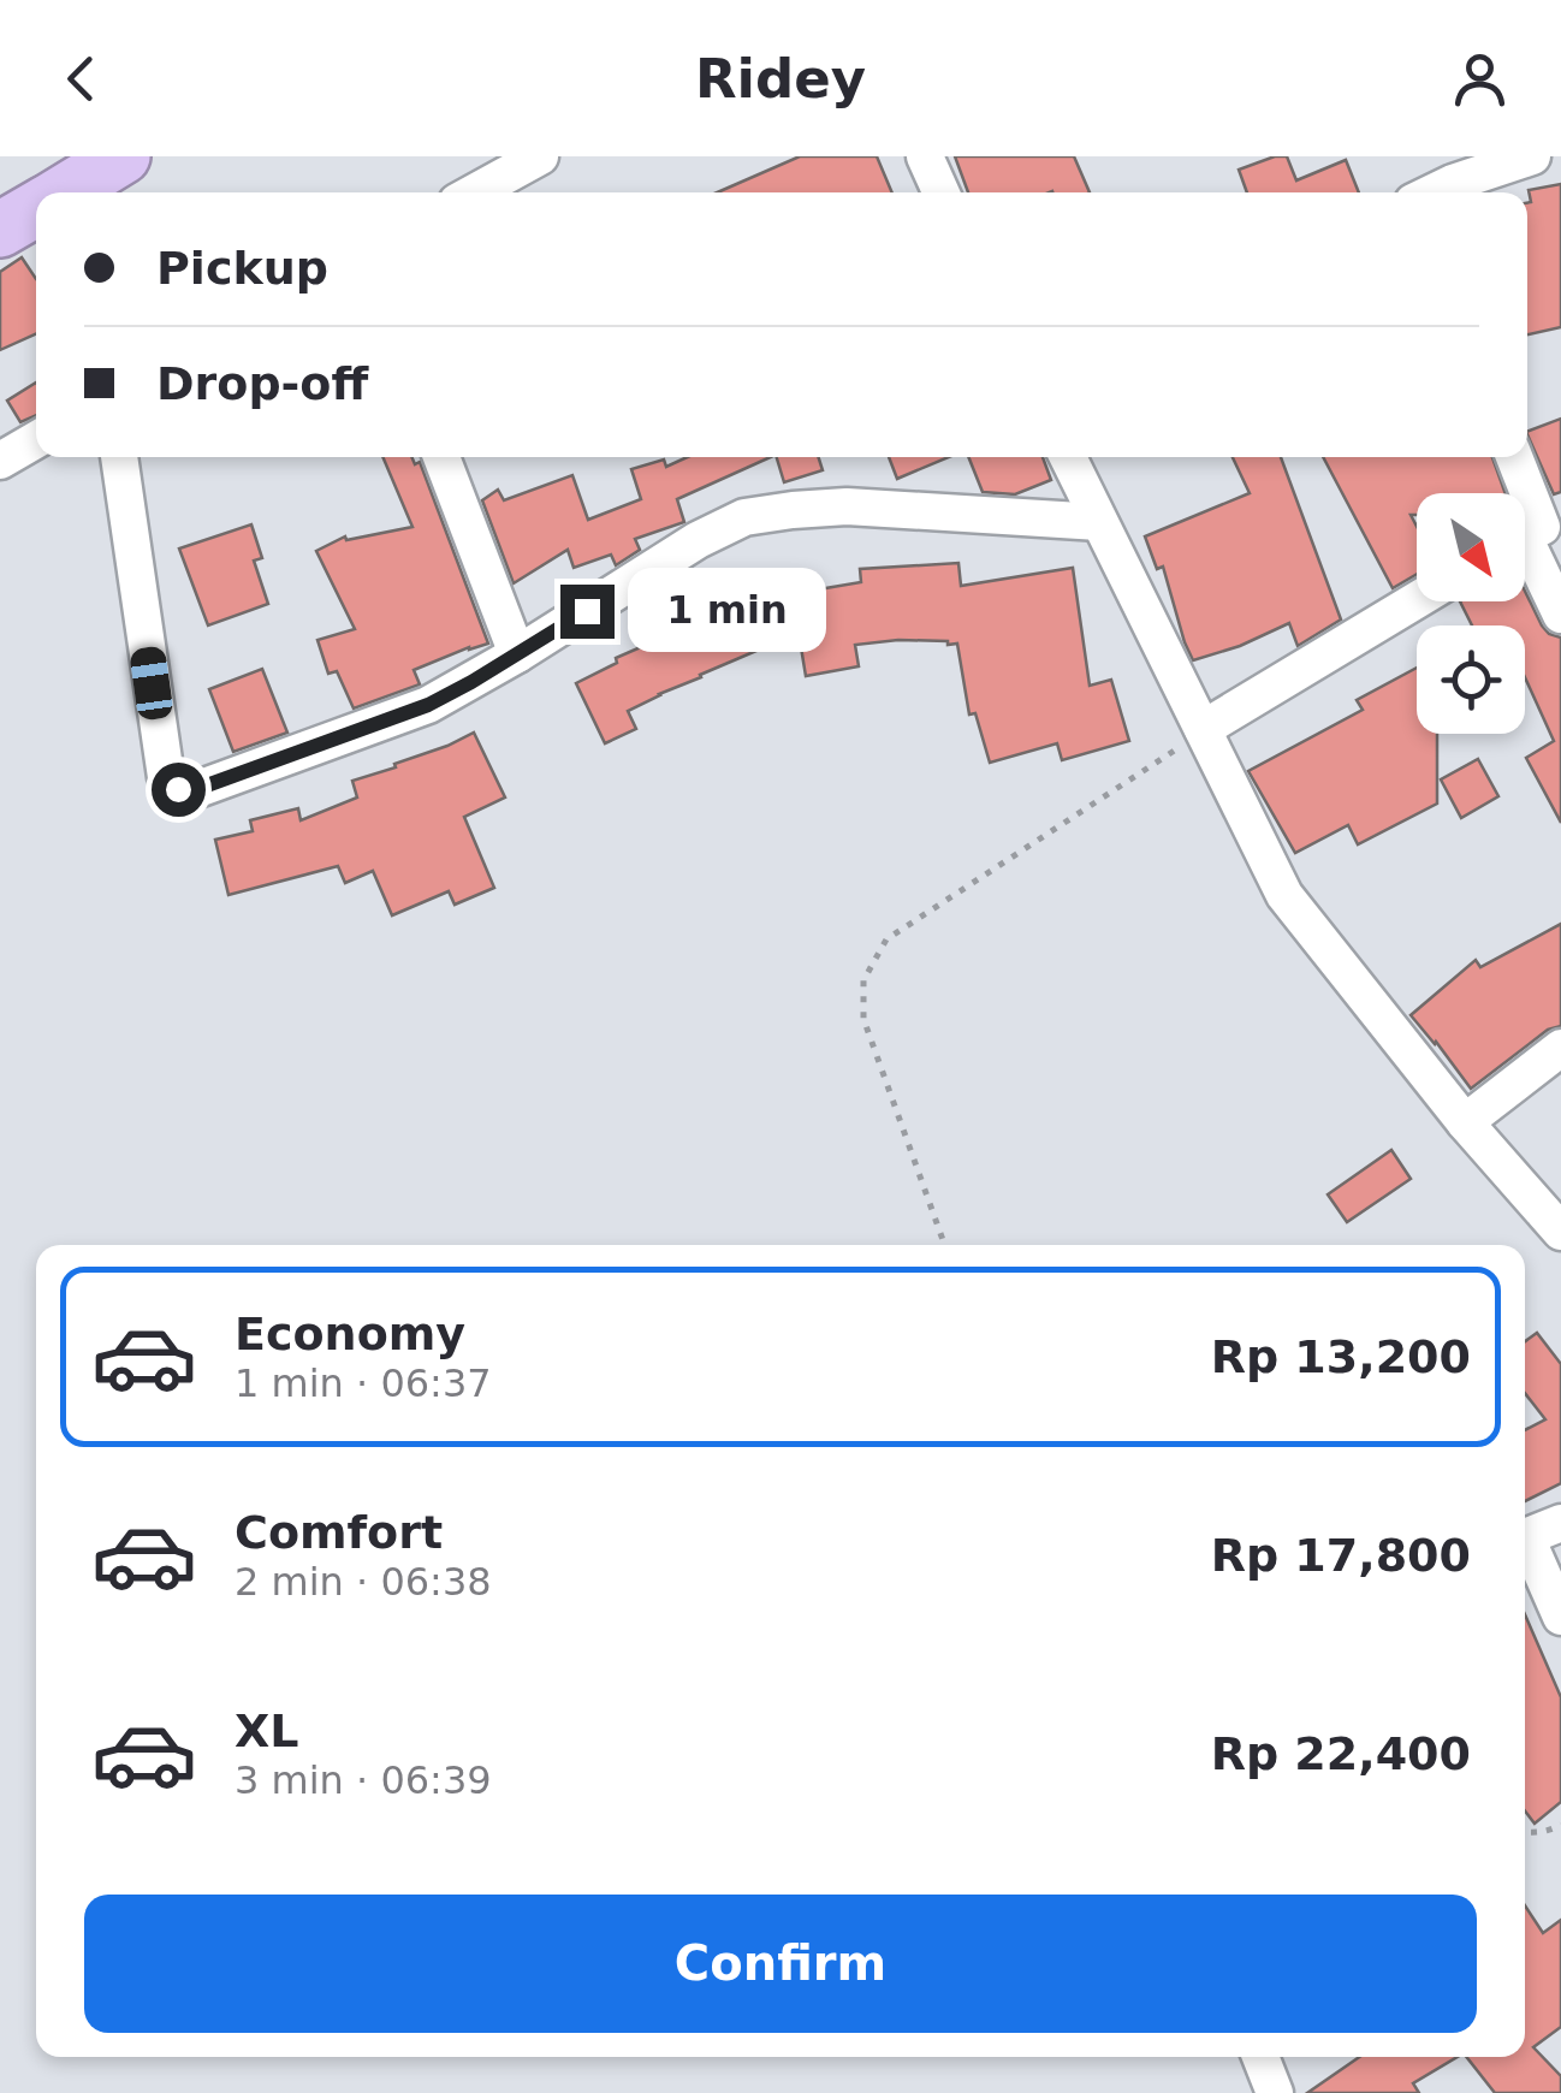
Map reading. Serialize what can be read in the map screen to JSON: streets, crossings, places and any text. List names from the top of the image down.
{
  "north": "bottom right",
  "page": {
    "header": "Ridey",
    "banner": ["Pickup", "Drop-off"],
    "bubble": "1 min",
    "list": [
      {
        "name": "Economy",
        "note": "1 min · 06:37",
        "value": "Rp 13,200"
      },
      {
        "name": "Comfort",
        "note": "2 min · 06:38",
        "value": "Rp 17,800"
      },
      {
        "name": "XL",
        "note": "3 min · 06:39",
        "value": "Rp 22,400"
      }
    ],
    "buttons": "Confirm"
  }
}
